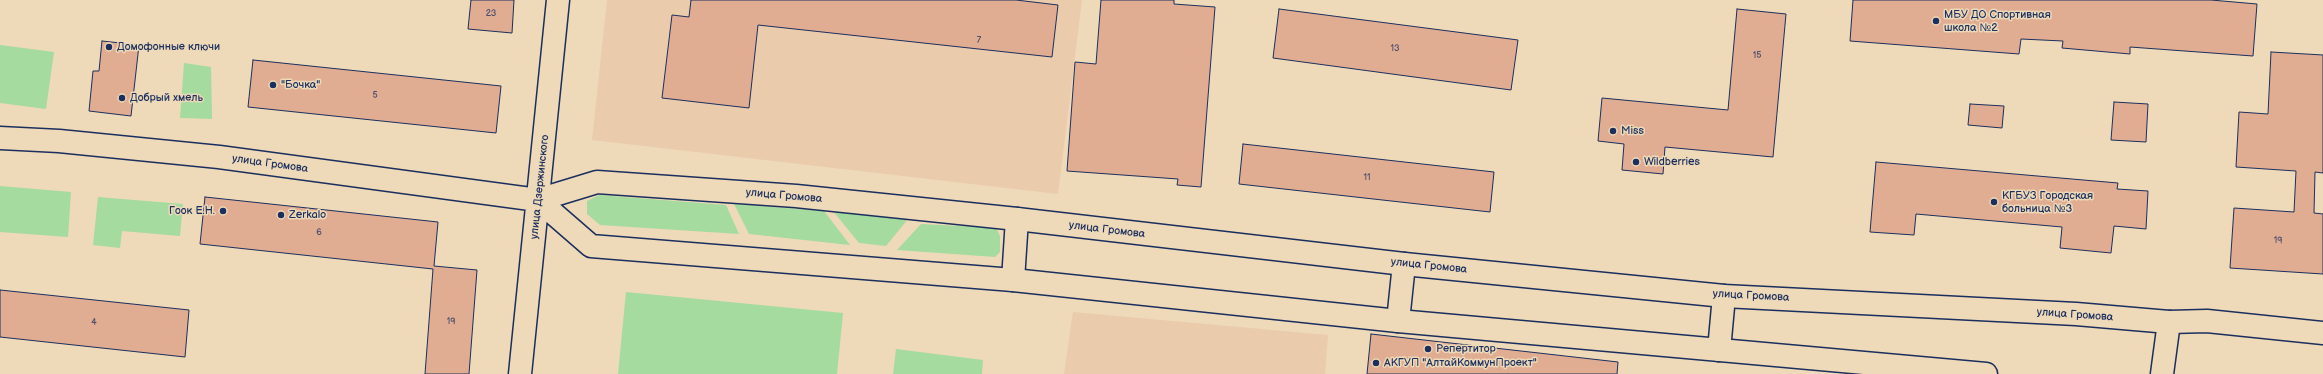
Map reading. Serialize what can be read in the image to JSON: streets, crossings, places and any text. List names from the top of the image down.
{
  "streets": {
    "street": ["улица Громова", "улица Дзержинского"]
  },
  "crossings": [
    ["улица Громова", "улица Дзержинского"]
  ],
  "places": [
    "МБУ ДО Спортивная школа №2",
    "Домофонные ключи",
    "\"Бочка\"",
    "Добрый хмель",
    "Miss",
    "Wildberries",
    "КГБУЗ Городская больница №3",
    "Гоок Е.Н.",
    "Zerkalo",
    "Репертитор",
    "АКГУП \"АлтайКоммунПроект\""
  ],
  "house_numbers": [
    "23",
    "7",
    "13",
    "15",
    "5",
    "11",
    "6",
    "19",
    "19",
    "4"
  ]
}
